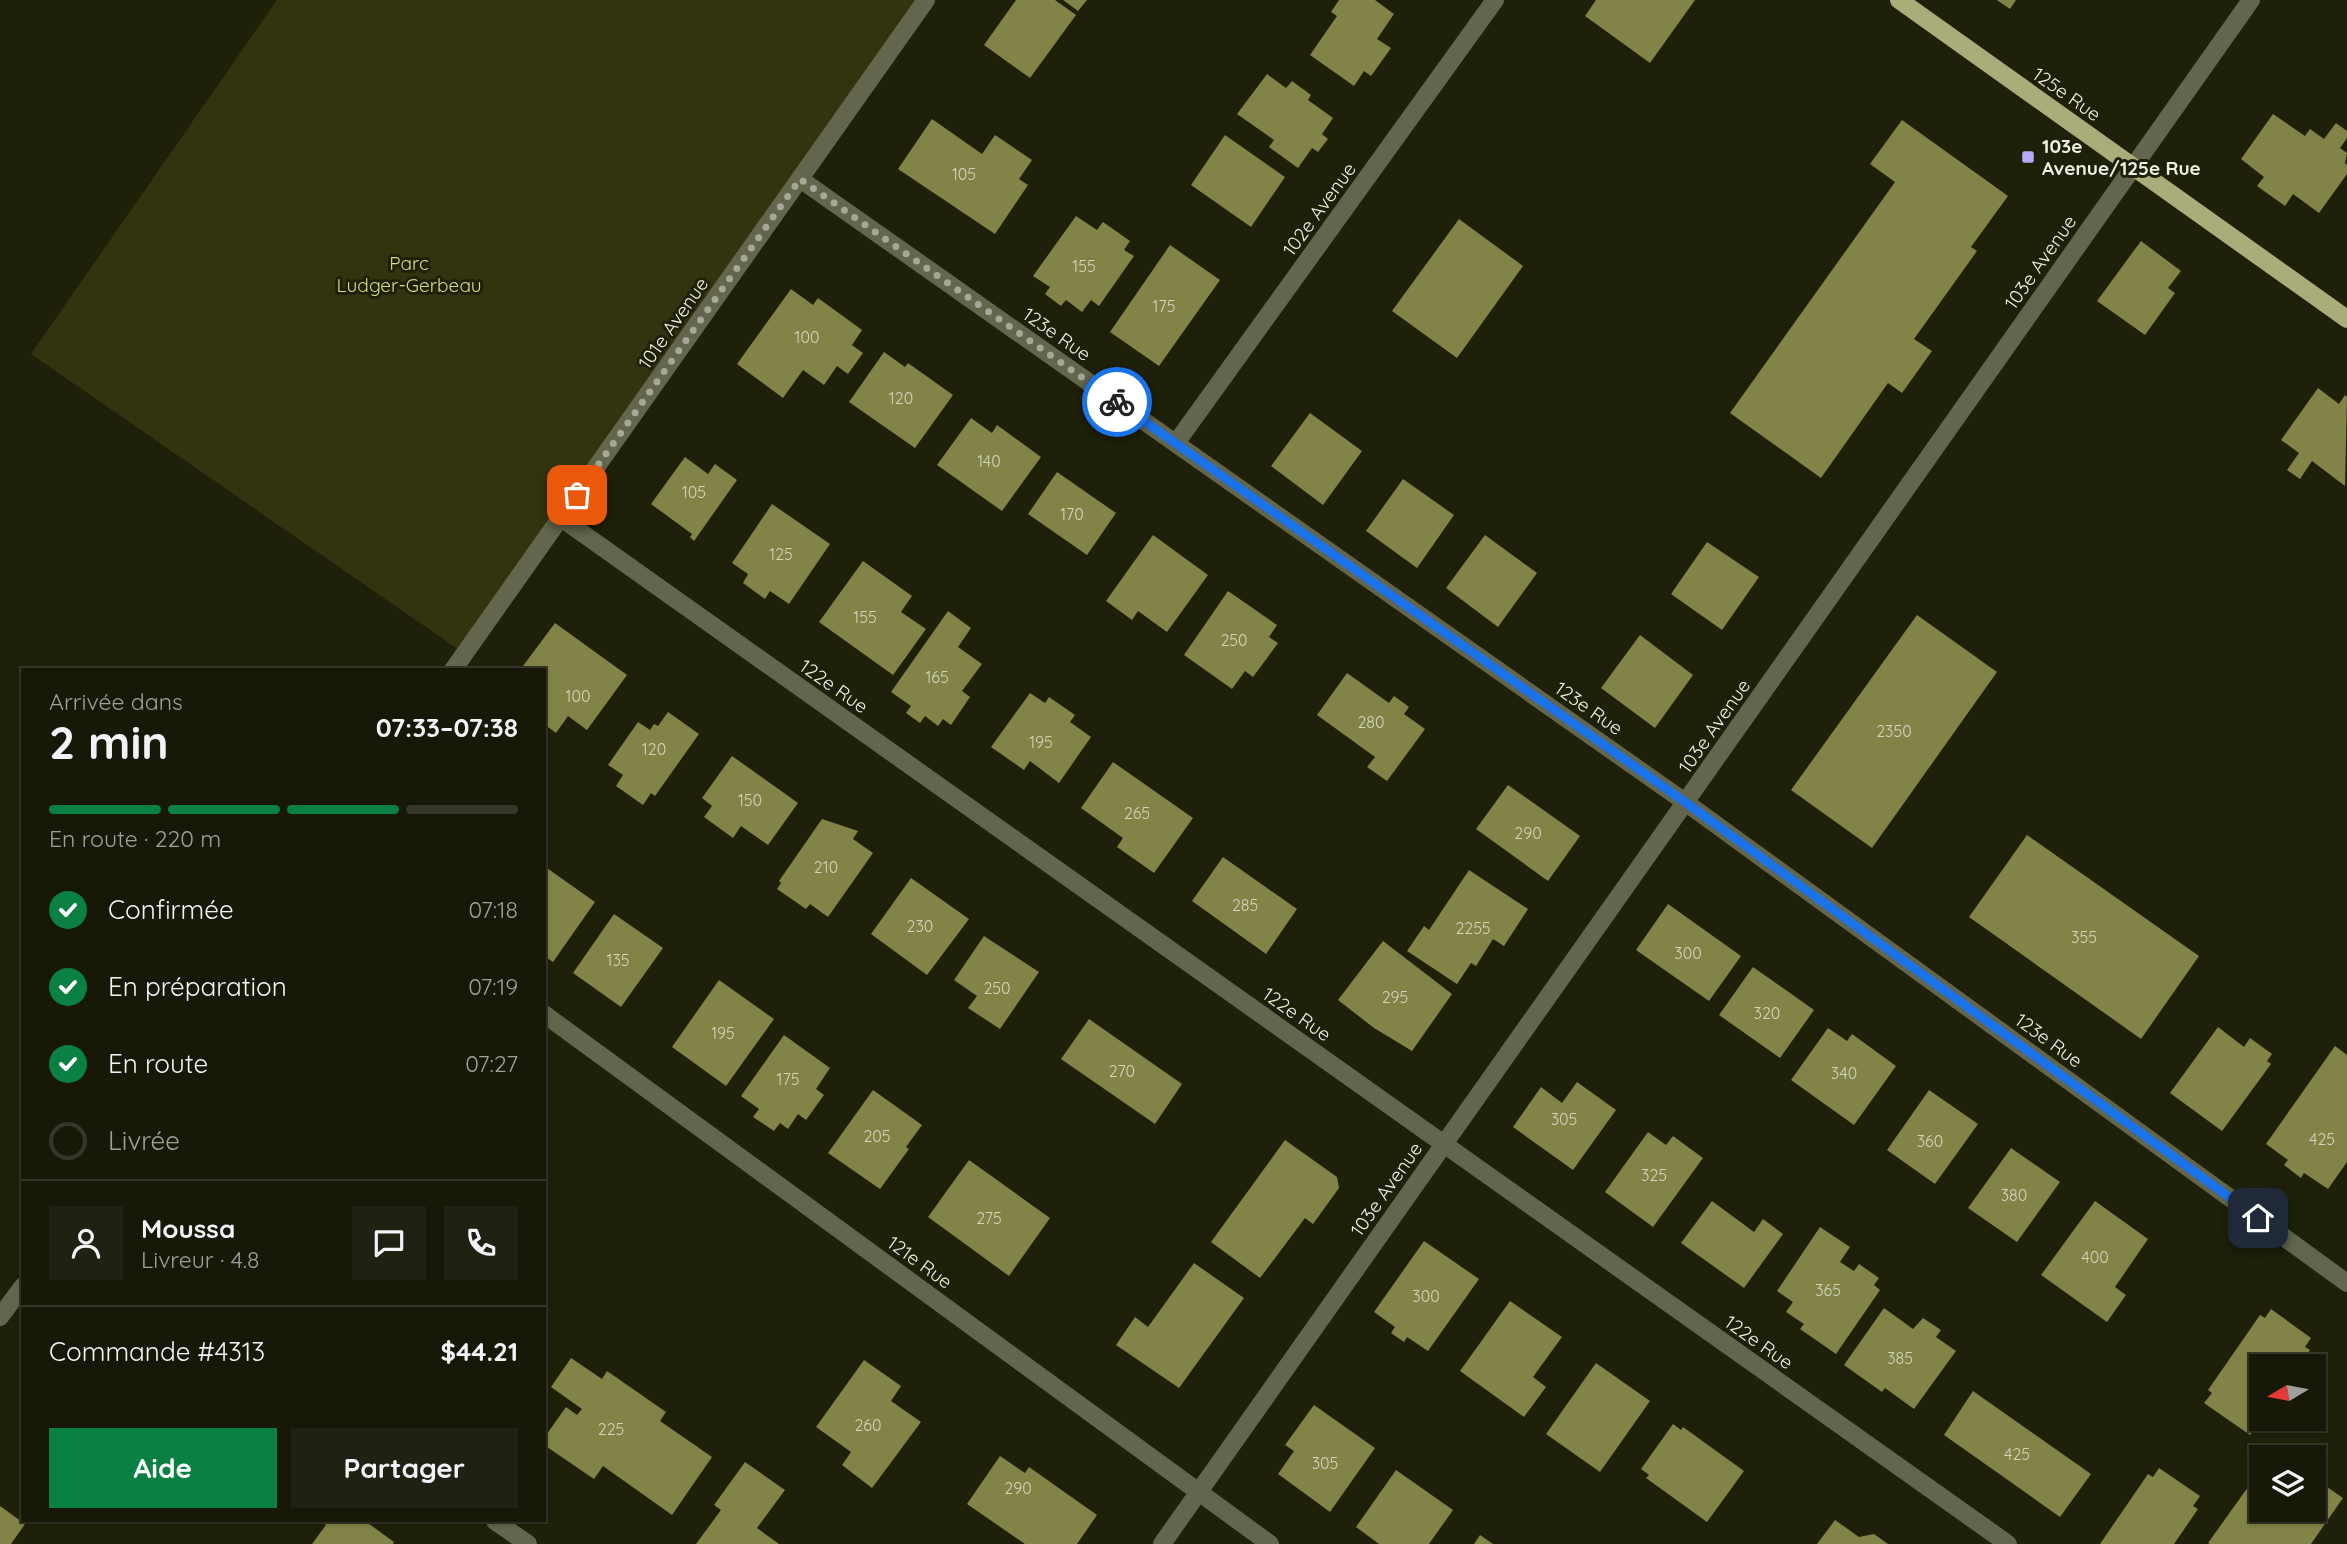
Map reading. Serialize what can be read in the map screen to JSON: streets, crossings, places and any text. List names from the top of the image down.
{
  "streets": {
    "main road": ["125e Rue"],
    "street": [
      "102e Avenue",
      "103e Avenue",
      "101e Avenue",
      "123e Rue",
      "122e Rue",
      "121e Rue"
    ]
  },
  "crossings": [
    ["125e Rue", "103e Avenue"],
    ["102e Avenue", "123e Rue"],
    ["103e Avenue", "123e Rue"],
    ["103e Avenue", "122e Rue"],
    ["103e Avenue", "121e Rue"],
    ["101e Avenue", "123e Rue"],
    ["101e Avenue", "122e Rue"]
  ],
  "parks": ["Parc Ludger-Gerbeau"],
  "places": {
    "transit": ["103e Avenue/125e Rue"]
  },
  "house_numbers": [
    "105",
    "155",
    "175",
    "100",
    "120",
    "140",
    "105",
    "170",
    "125",
    "155",
    "250",
    "165",
    "100",
    "280",
    "2350",
    "195",
    "120",
    "150",
    "265",
    "290",
    "210",
    "285",
    "230",
    "2255",
    "355",
    "300",
    "135",
    "250",
    "295",
    "320",
    "195",
    "270",
    "340",
    "175",
    "305",
    "205",
    "425",
    "360",
    "325",
    "380",
    "275",
    "400",
    "365",
    "300",
    "385",
    "260",
    "225",
    "425",
    "305",
    "290"
  ],
  "north": "left",
  "page": {
    "heading": ["2 min", "Arrivée dans", "07:33–07:38"],
    "panel": [
      "Moussa",
      "Livreur · 4.8",
      "Commande #4313",
      "$44.21"
    ],
    "bar": "En route · 220 m",
    "list": [
      ["Confirmée", "07:18"],
      ["En préparation", "07:19"],
      ["En route", "07:27"],
      "Livrée"
    ],
    "buttons": ["Aide", "Partager"]
  }
}
